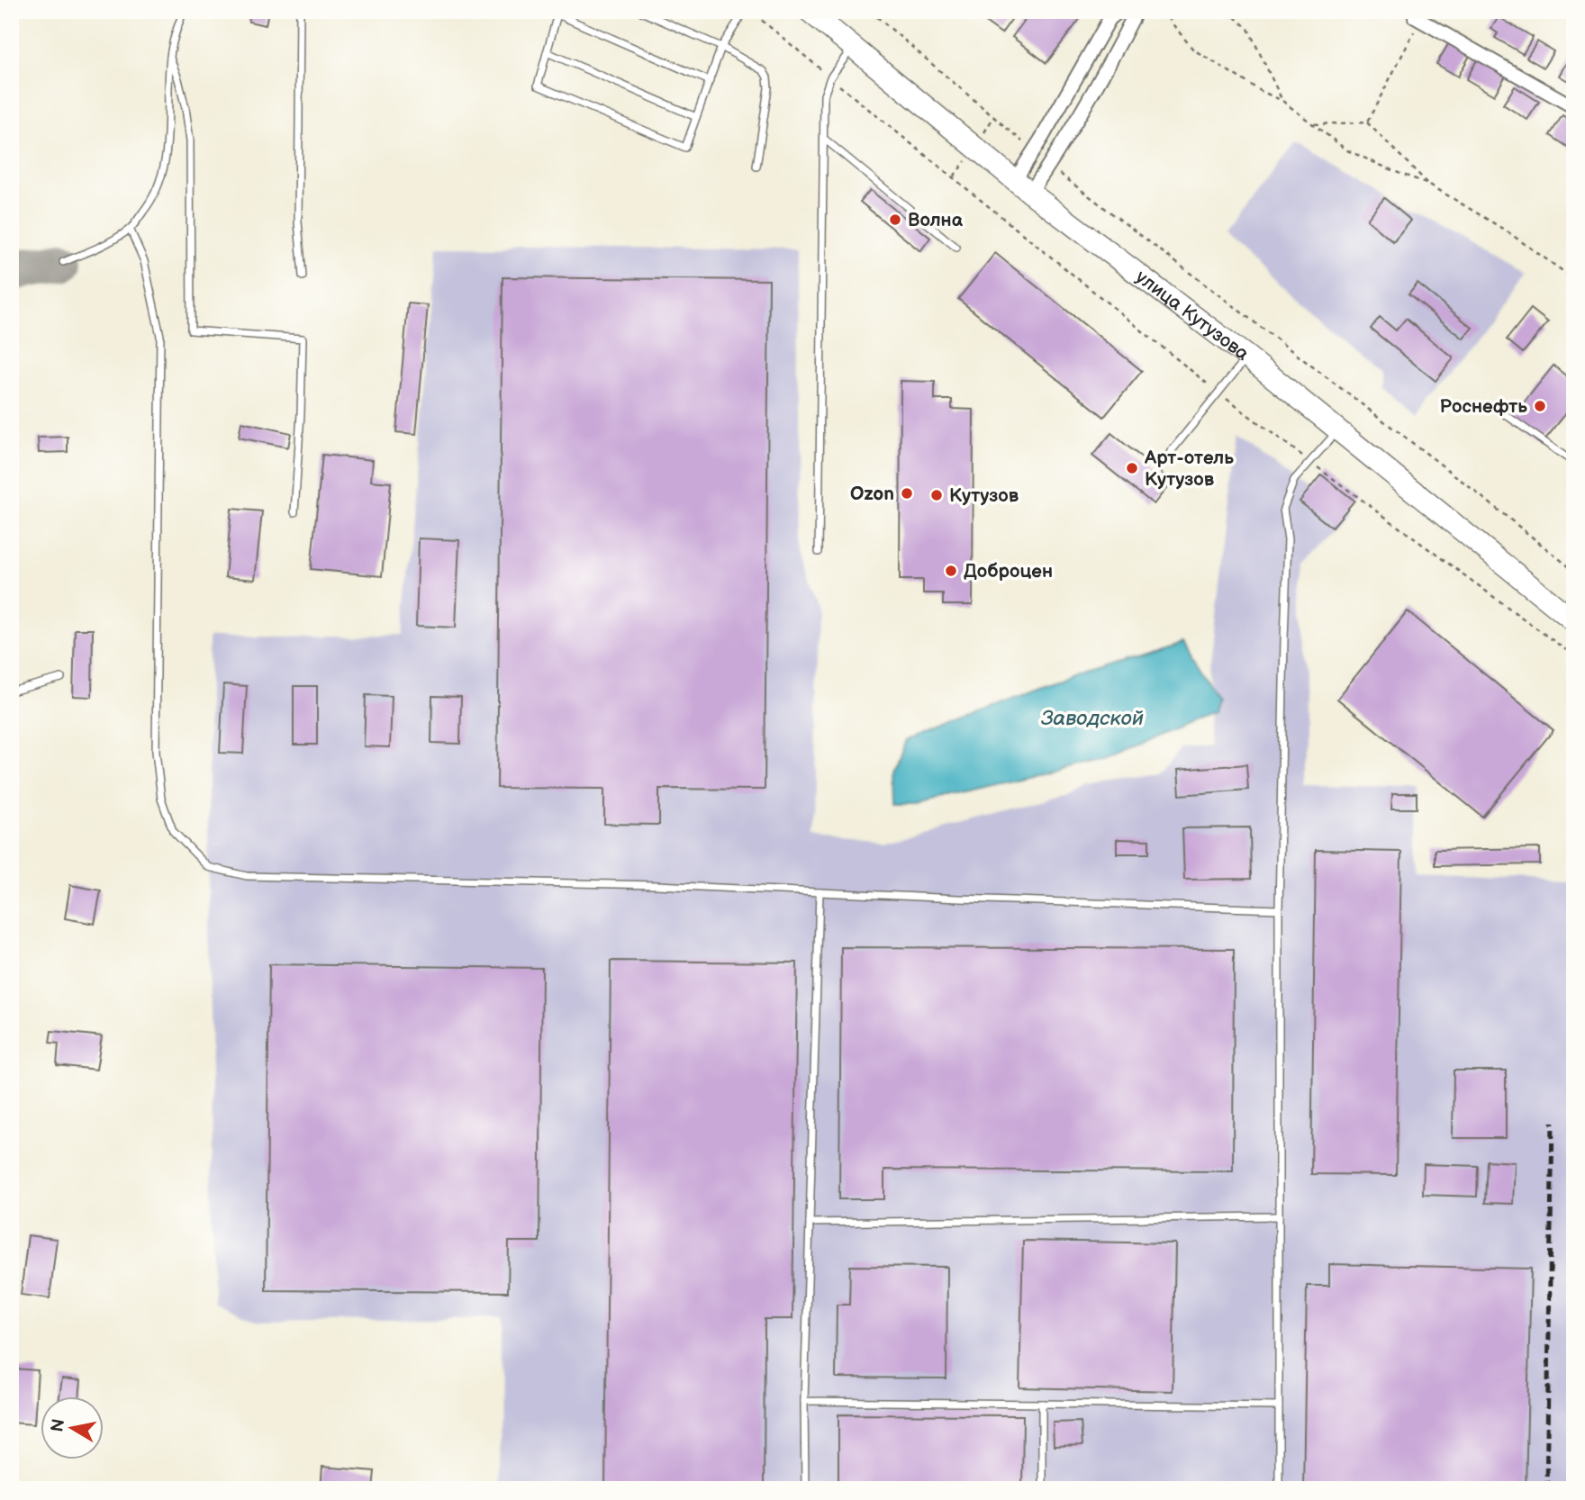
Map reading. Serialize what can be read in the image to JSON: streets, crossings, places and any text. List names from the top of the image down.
{
  "streets": {
    "main road": ["улица Кутузова"]
  },
  "water": ["Заводской"],
  "places": [
    "Волна",
    "Роснефть",
    "Арт-отель Кутузов",
    "Ozon",
    "Кутузов",
    "Доброцен"
  ],
  "north": "left"
}
